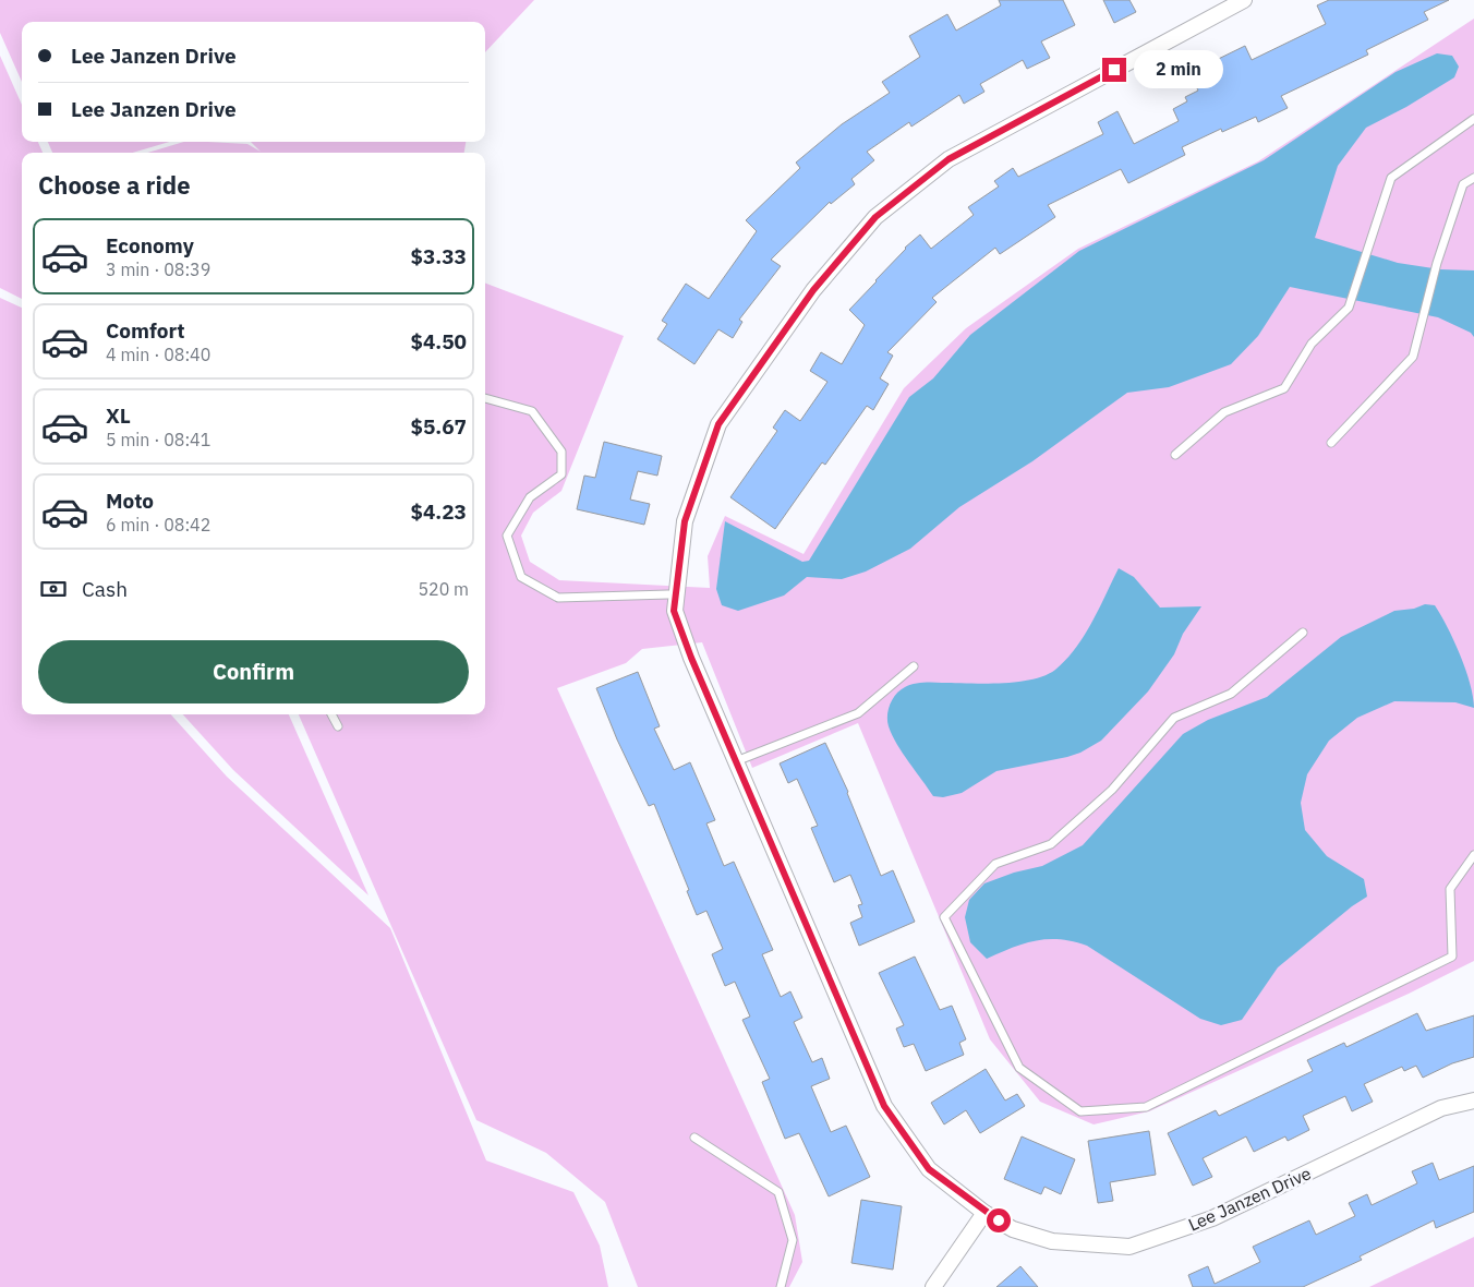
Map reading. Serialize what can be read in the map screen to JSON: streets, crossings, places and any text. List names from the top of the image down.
{
  "streets": {
    "street": ["Lee Janzen Drive"]
  },
  "page": {
    "banner": ["Lee Janzen Drive", "Lee Janzen Drive"],
    "bubble": "2 min",
    "heading": "Choose a ride",
    "list": [
      {
        "name": "Economy",
        "note": "3 min · 08:39",
        "value": "$3.33"
      },
      {
        "name": "Comfort",
        "note": "4 min · 08:40",
        "value": "$4.50"
      },
      {
        "name": "XL",
        "note": "5 min · 08:41",
        "value": "$5.67"
      },
      {
        "name": "Moto",
        "note": "6 min · 08:42",
        "value": "$4.23"
      }
    ],
    "pay": ["Cash", "520 m"],
    "buttons": "Confirm"
  }
}
